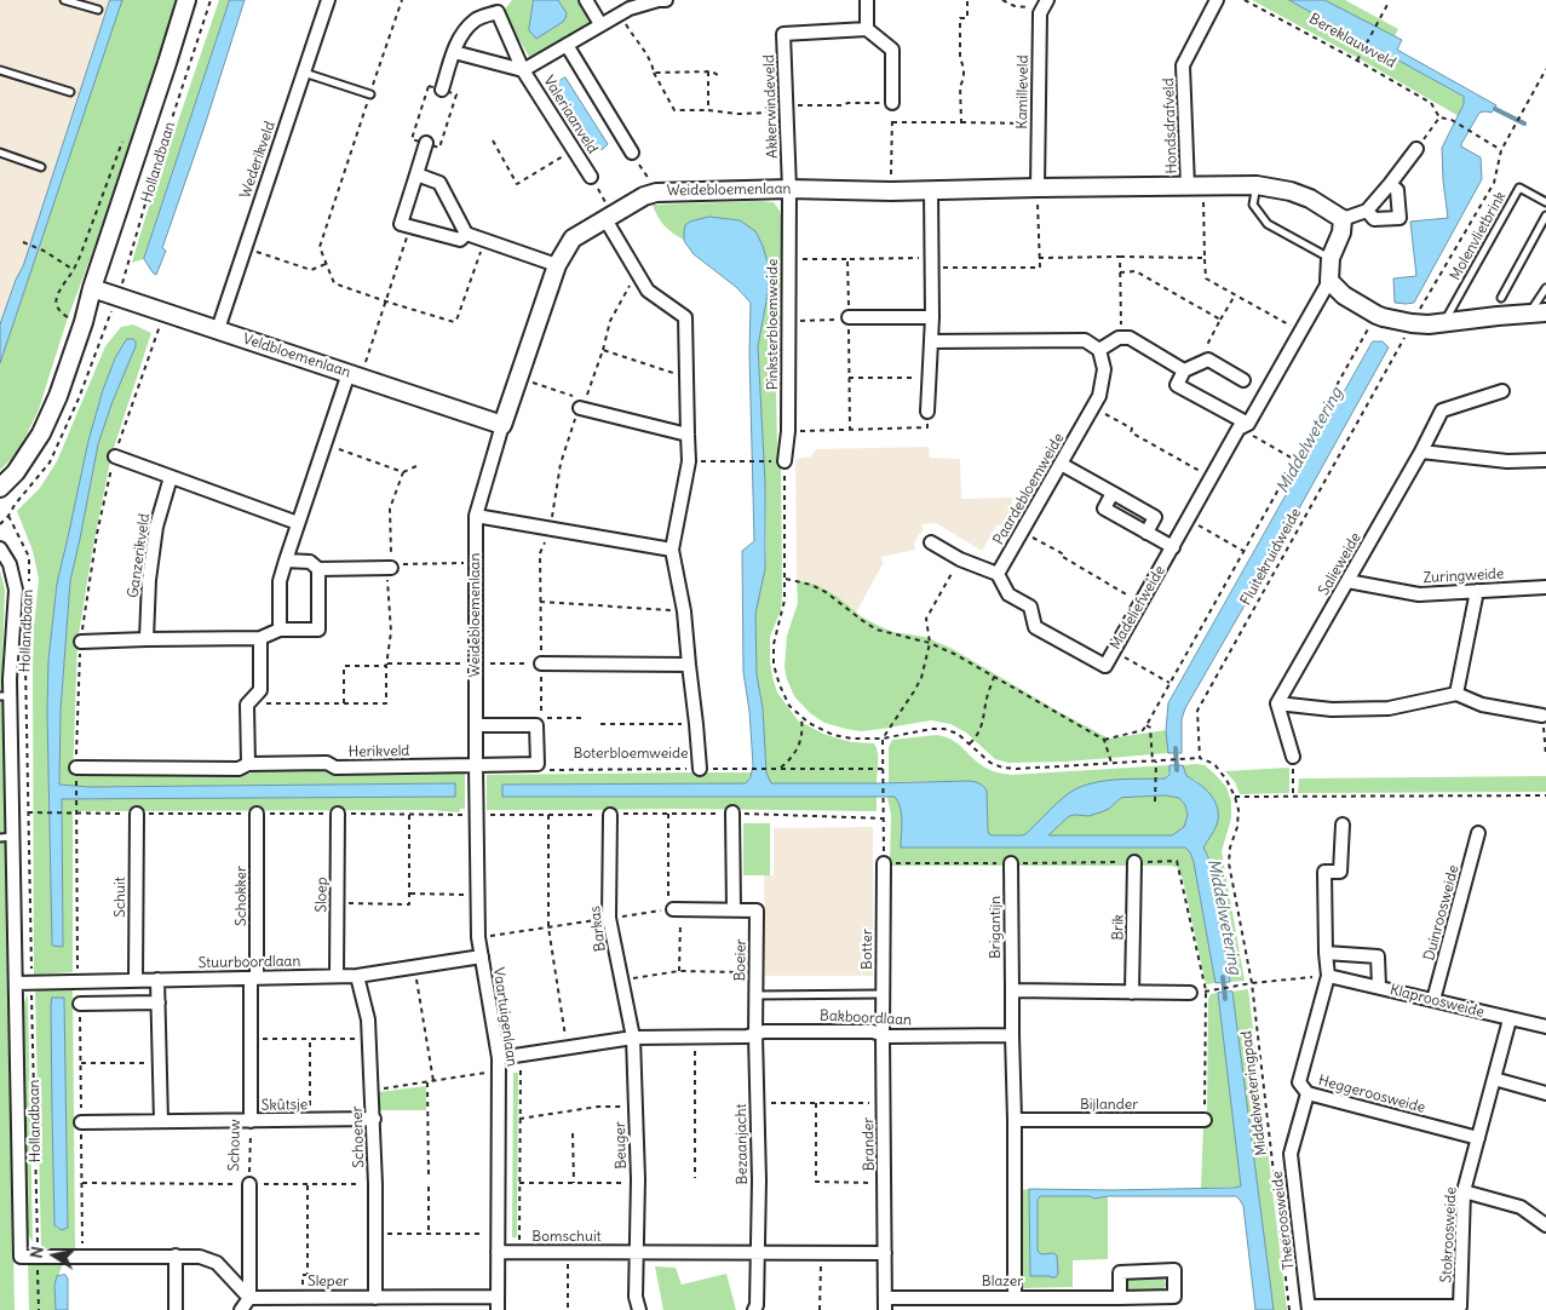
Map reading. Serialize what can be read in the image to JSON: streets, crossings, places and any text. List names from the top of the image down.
{
  "streets": {
    "street": [
      "Kamilleveld",
      "Akkerwindeveld",
      "Valeriaanveld",
      "Hondsdrafveld",
      "Wederikveld",
      "Hollandbaan",
      "Weidebloemenlaan",
      "Pinksterbloemweide",
      "Veldbloemenlaan",
      "Paardebloemweide",
      "Ganzerikveld",
      "Salieweide",
      "Zuringweide",
      "Madeliefweide",
      "Herikveld",
      "Boterbloemweide",
      "Sloep",
      "Schokker",
      "Schuit",
      "Duinroosweide",
      "Brigantijn",
      "Brik",
      "Barkas",
      "Botter",
      "Boeier",
      "Stuurboordlaan",
      "Klaproosweide",
      "Vaartuigenlaan",
      "Bakboordlaan",
      "Heggeroosweide",
      "Skûtsje",
      "Bijlander",
      "Schoener",
      "Bezaanjacht",
      "Brander",
      "Schouw",
      "Beuger",
      "Theeroosweide",
      "Stokroosweide",
      "Bomschuit",
      "Sleper",
      "Blazer"
    ],
    "lane": ["Molenvlietbrink"],
    "path": ["Bereklauwveld", "Fluitekruidweide", "Middelweteringpad"]
  },
  "crossings": [
    ["Kamilleveld", "Weidebloemenlaan"],
    ["Akkerwindeveld", "Weidebloemenlaan"],
    ["Akkerwindeveld", "Pinksterbloemweide"],
    ["Hondsdrafveld", "Weidebloemenlaan"],
    ["Wederikveld", "Veldbloemenlaan"],
    ["Hollandbaan", "Veldbloemenlaan"],
    ["Hollandbaan", "Stuurboordlaan"],
    ["Weidebloemenlaan", "Pinksterbloemweide"],
    ["Weidebloemenlaan", "Veldbloemenlaan"],
    ["Weidebloemenlaan", "Herikveld"],
    ["Weidebloemenlaan", "Boterbloemweide"],
    ["Weidebloemenlaan", "Vaartuigenlaan"],
    ["Paardebloemweide", "Madeliefweide"],
    ["Salieweide", "Zuringweide"],
    ["Herikveld", "Vaartuigenlaan"],
    ["Sloep", "Stuurboordlaan"],
    ["Schokker", "Stuurboordlaan"],
    ["Schokker", "Schouw"],
    ["Schuit", "Stuurboordlaan"],
    ["Duinroosweide", "Klaproosweide"],
    ["Barkas", "Bakboordlaan"],
    ["Barkas", "Beuger"],
    ["Botter", "Bakboordlaan"],
    ["Botter", "Brander"],
    ["Boeier", "Bakboordlaan"],
    ["Boeier", "Bezaanjacht"],
    ["Stuurboordlaan", "Vaartuigenlaan"],
    ["Stuurboordlaan", "Schoener"],
    ["Stuurboordlaan", "Schouw"],
    ["Klaproosweide", "Heggeroosweide"],
    ["Klaproosweide", "Stokroosweide"],
    ["Vaartuigenlaan", "Bakboordlaan"],
    ["Vaartuigenlaan", "Bomschuit"],
    ["Vaartuigenlaan", "Sleper"],
    ["Bakboordlaan", "Bezaanjacht"],
    ["Bakboordlaan", "Brander"],
    ["Bakboordlaan", "Beuger"],
    ["Heggeroosweide", "Theeroosweide"],
    ["Heggeroosweide", "Stokroosweide"],
    ["Skûtsje", "Schoener"],
    ["Skûtsje", "Schouw"],
    ["Schoener", "Sleper"],
    ["Bezaanjacht", "Bomschuit"],
    ["Brander", "Bomschuit"],
    ["Schouw", "Sleper"],
    ["Beuger", "Bomschuit"],
    ["Theeroosweide", "Stokroosweide"]
  ],
  "water": ["Middelwetering"],
  "north": "left"
}
